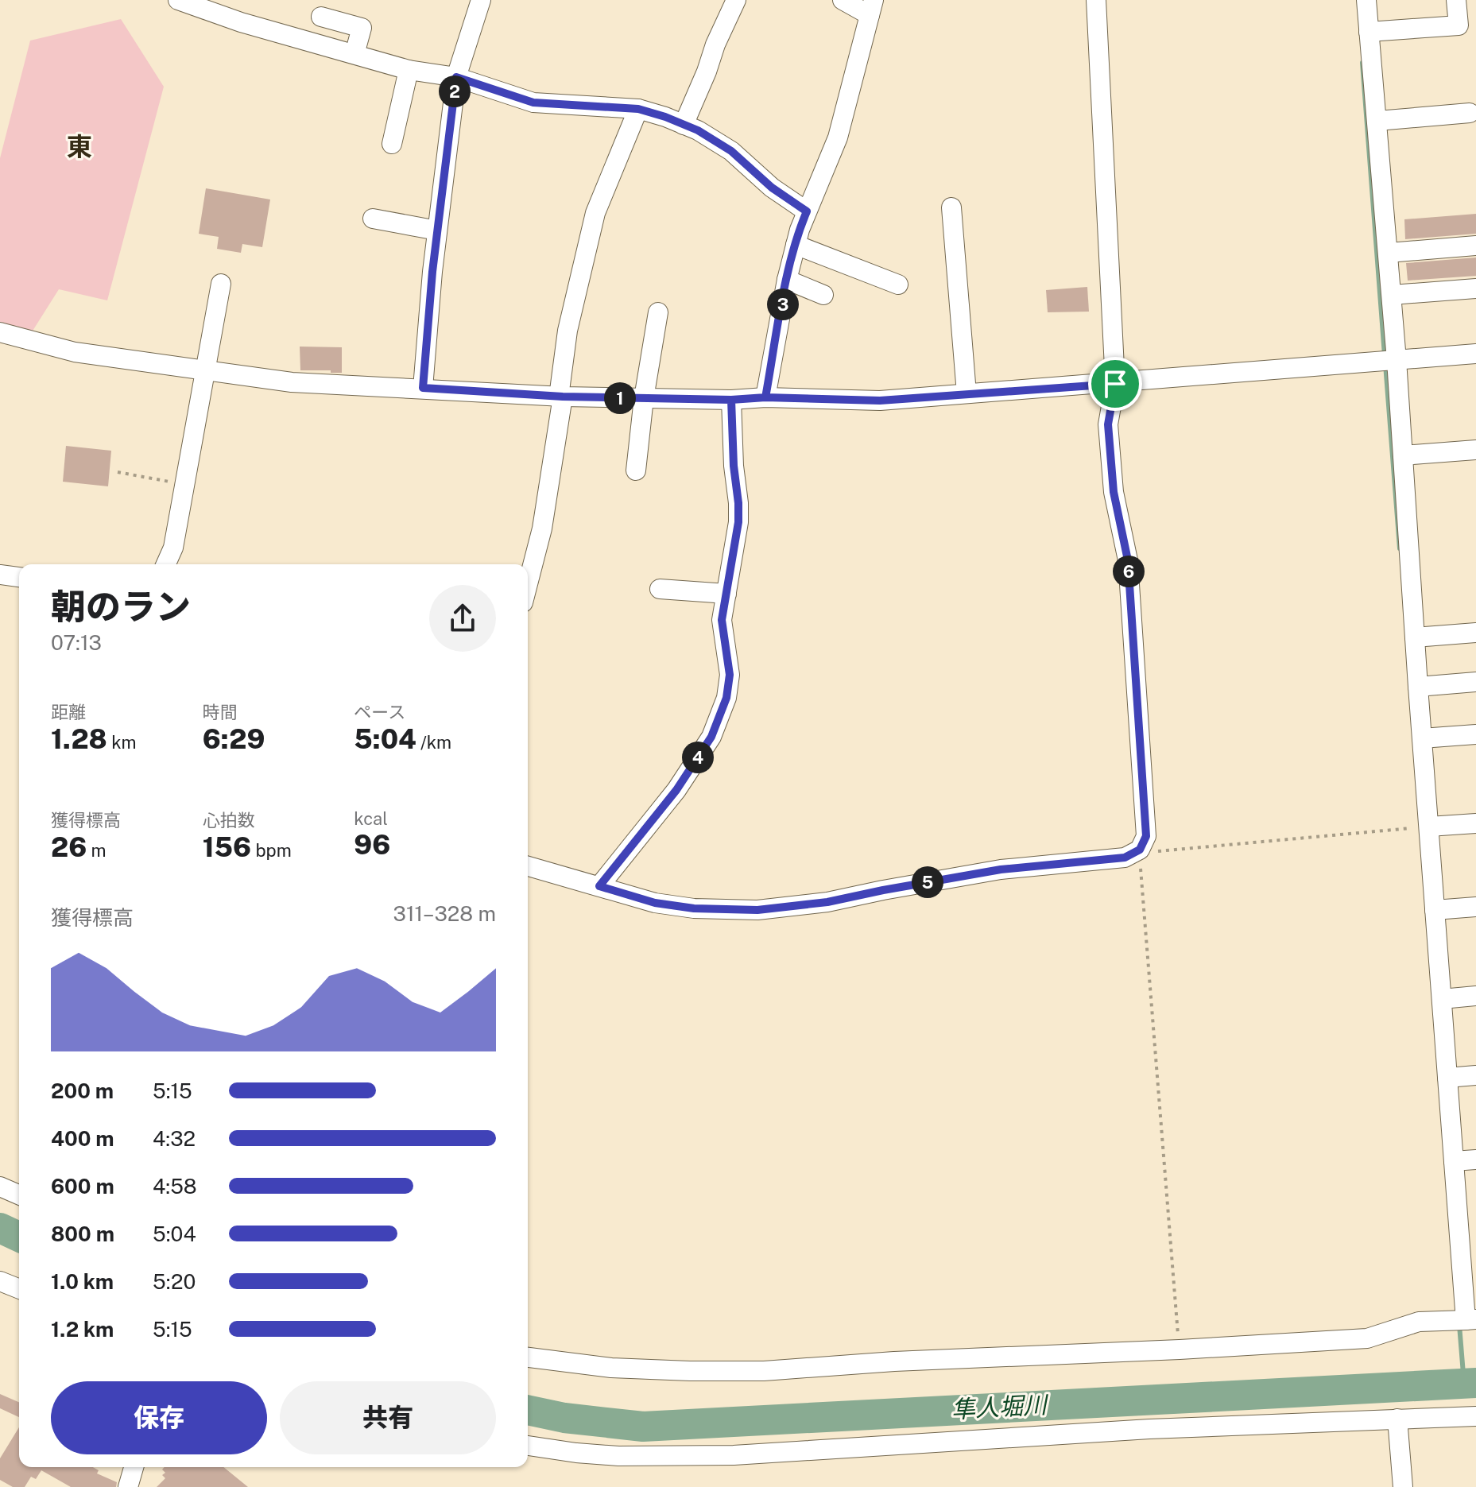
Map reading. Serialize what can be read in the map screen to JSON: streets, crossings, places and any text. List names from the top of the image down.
{
  "districts": ["東"],
  "water": ["隼人堀川"],
  "page": {
    "pins": [
      "2",
      "3",
      "1",
      "6",
      "4",
      "5"
    ],
    "heading": ["朝のラン", "07:13"],
    "stats": [
      ["距離", "1.28 km"],
      ["時間", "6:29"],
      ["ペース", "5:04 /km"],
      ["獲得標高", "26 m"],
      ["心拍数", "156 bpm"],
      ["kcal", "96"]
    ],
    "chart": ["獲得標高", "311–328 m"],
    "list": [
      {
        "name": "200 m",
        "note": "5:15"
      },
      {
        "name": "400 m",
        "note": "4:32"
      },
      {
        "name": "600 m",
        "note": "4:58"
      },
      {
        "name": "800 m",
        "note": "5:04"
      },
      {
        "name": "1.0 km",
        "note": "5:20"
      },
      {
        "name": "1.2 km",
        "note": "5:15"
      }
    ],
    "buttons": ["保存", "共有"]
  }
}
